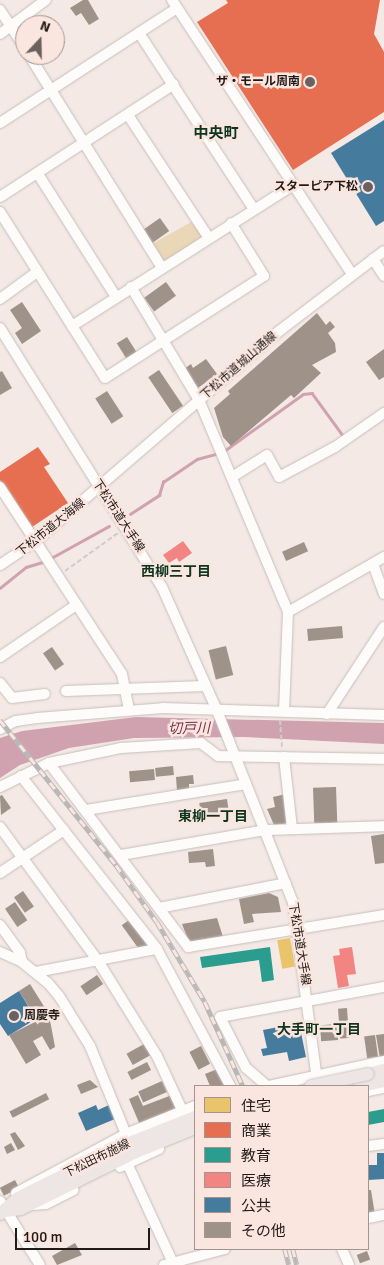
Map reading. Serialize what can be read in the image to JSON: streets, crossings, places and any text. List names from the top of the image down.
{
  "streets": {
    "main road": ["下松田布施線"],
    "street": ["下松市道城山通線", "下松市道大手線", "下松市道大海線"]
  },
  "crossings": [
    ["下松市道城山通線", "下松市道大手線"],
    ["下松市道城山通線", "下松市道大海線"],
    ["下松市道大手線", "下松市道大海線"]
  ],
  "districts": [
    "中央町",
    "西柳三丁目",
    "東柳一丁目",
    "大手町一丁目"
  ],
  "water": ["切戸川"],
  "places": ["ザ・モール周南", "スターピア下松", "周慶寺"],
  "legend": [
    "住宅",
    "商業",
    "教育",
    "医療",
    "公共",
    "その他"
  ],
  "scale_bar": "100 m",
  "north": "top"
}
